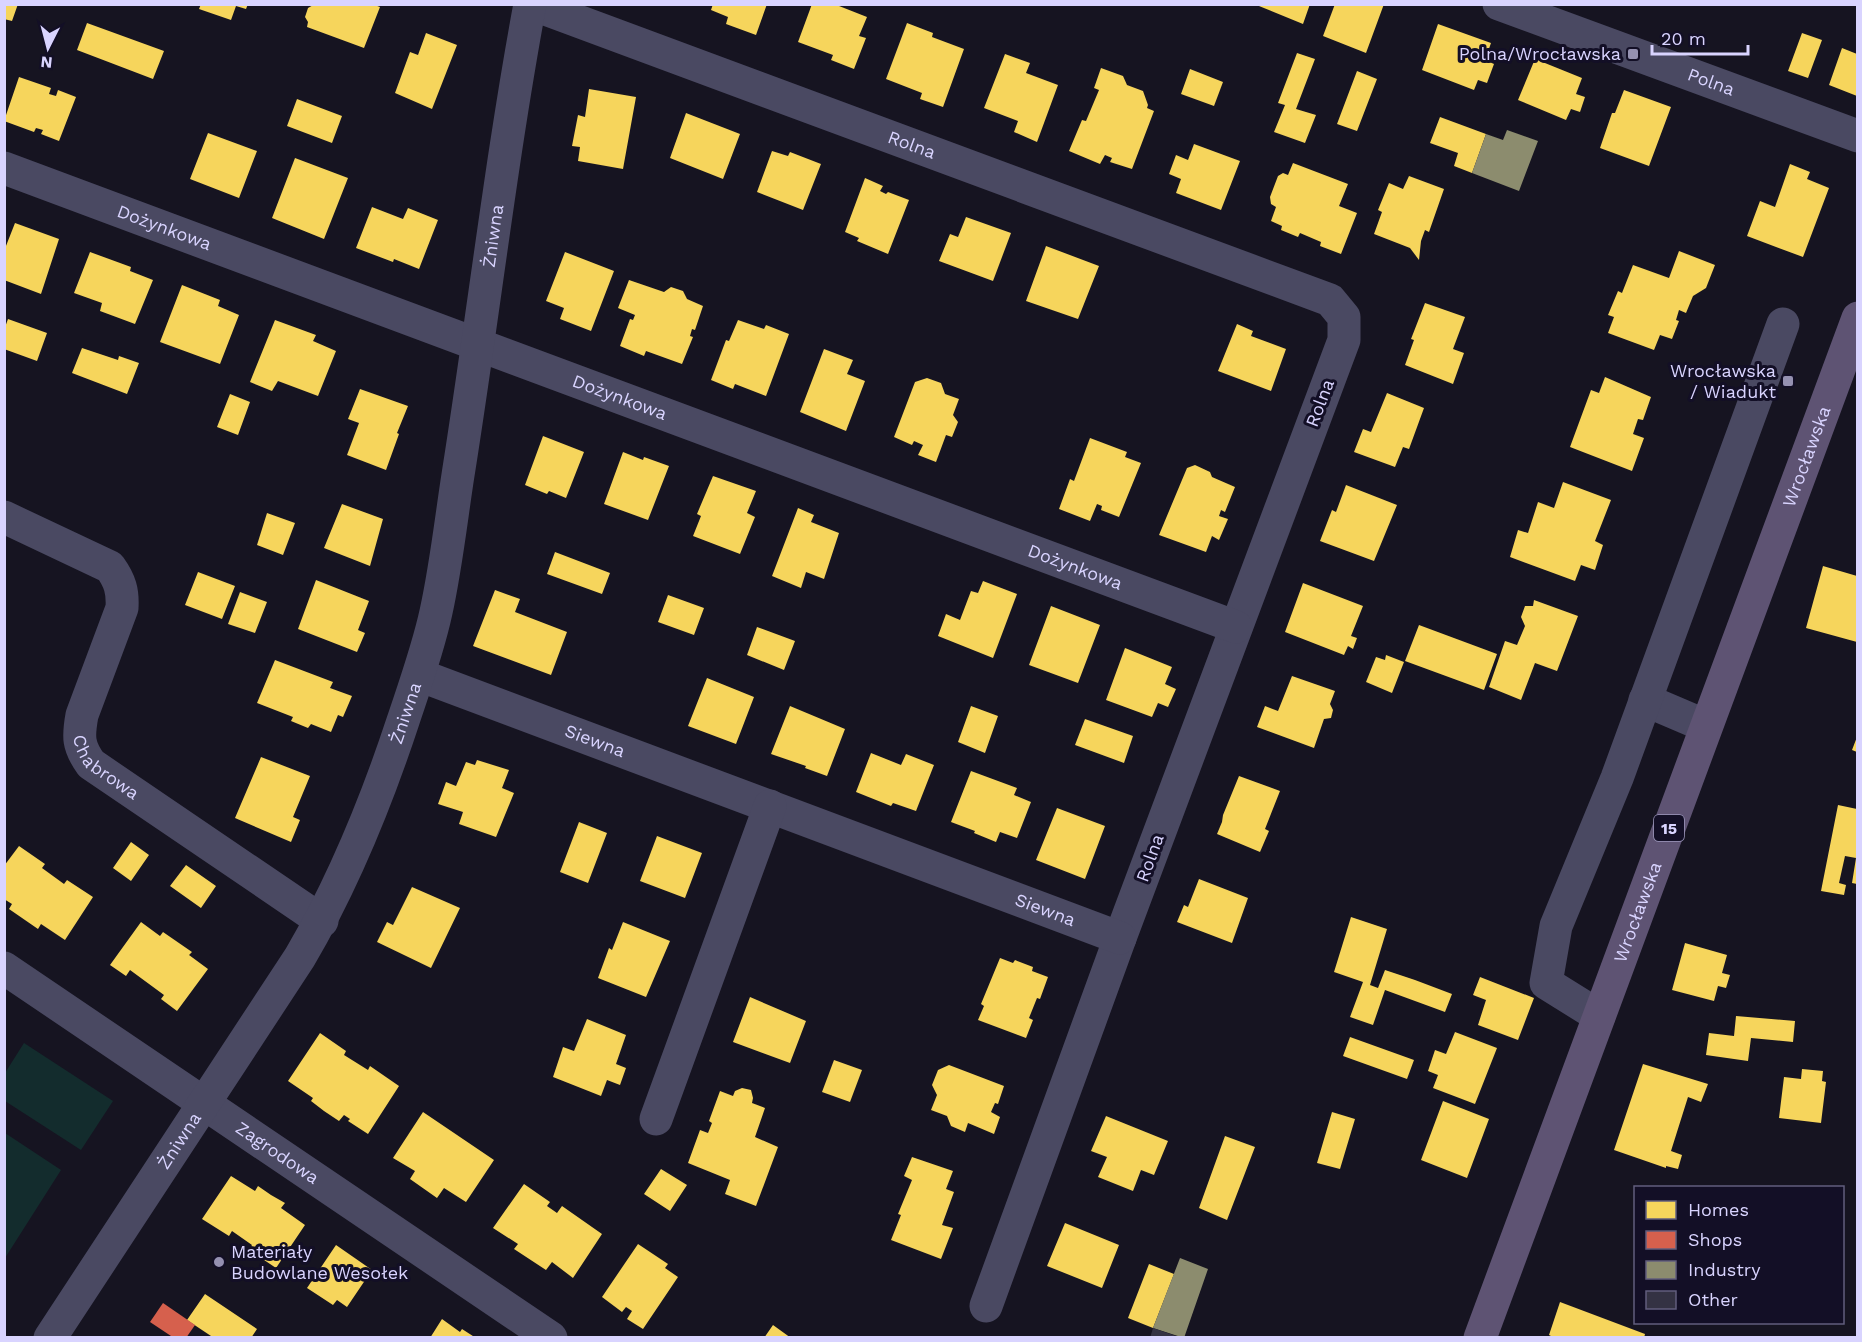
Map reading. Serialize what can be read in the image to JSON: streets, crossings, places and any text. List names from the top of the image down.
{
  "streets": {
    "main road": ["Wrocławska", "15"],
    "street": [
      "Polna",
      "Rolna",
      "Dożynkowa",
      "Żniwna",
      "Siewna",
      "Chabrowa",
      "Zagrodowa"
    ]
  },
  "crossings": [
    ["Rolna", "Dożynkowa"],
    ["Rolna", "Żniwna"],
    ["Rolna", "Siewna"],
    ["Dożynkowa", "Żniwna"],
    ["Żniwna", "Siewna"],
    ["Żniwna", "Chabrowa"],
    ["Żniwna", "Zagrodowa"]
  ],
  "places": {
    "transit": ["Polna/Wrocławska", "Wrocławska / Wiadukt"],
    "other": ["Materiały Budowlane Wesołek"]
  },
  "legend": [
    "Homes",
    "Shops",
    "Industry",
    "Other"
  ],
  "scale_bar": "20 m",
  "north": "bottom"
}
